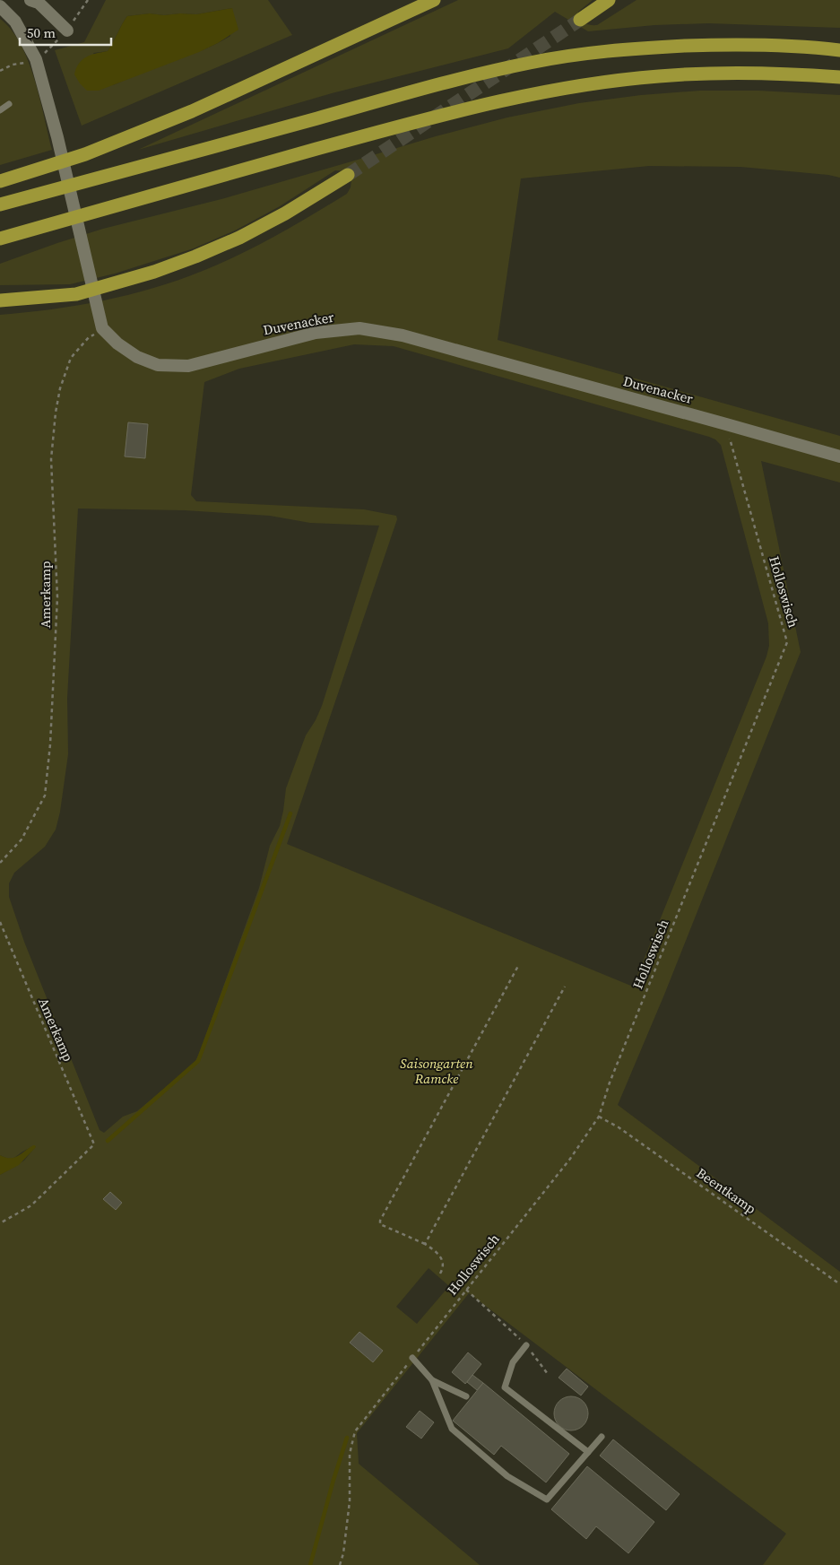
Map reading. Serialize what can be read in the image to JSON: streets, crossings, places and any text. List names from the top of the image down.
{
  "streets": {
    "street": ["Duvenacker"],
    "path": ["Holloswisch", "Amerkamp", "Beentkamp"]
  },
  "crossings": [
    ["Duvenacker", "Holloswisch"],
    ["Duvenacker", "Amerkamp"],
    ["Holloswisch", "Beentkamp"]
  ],
  "parks": ["Saisongarten Ramcke"],
  "scale_bar": "50 m"
}
